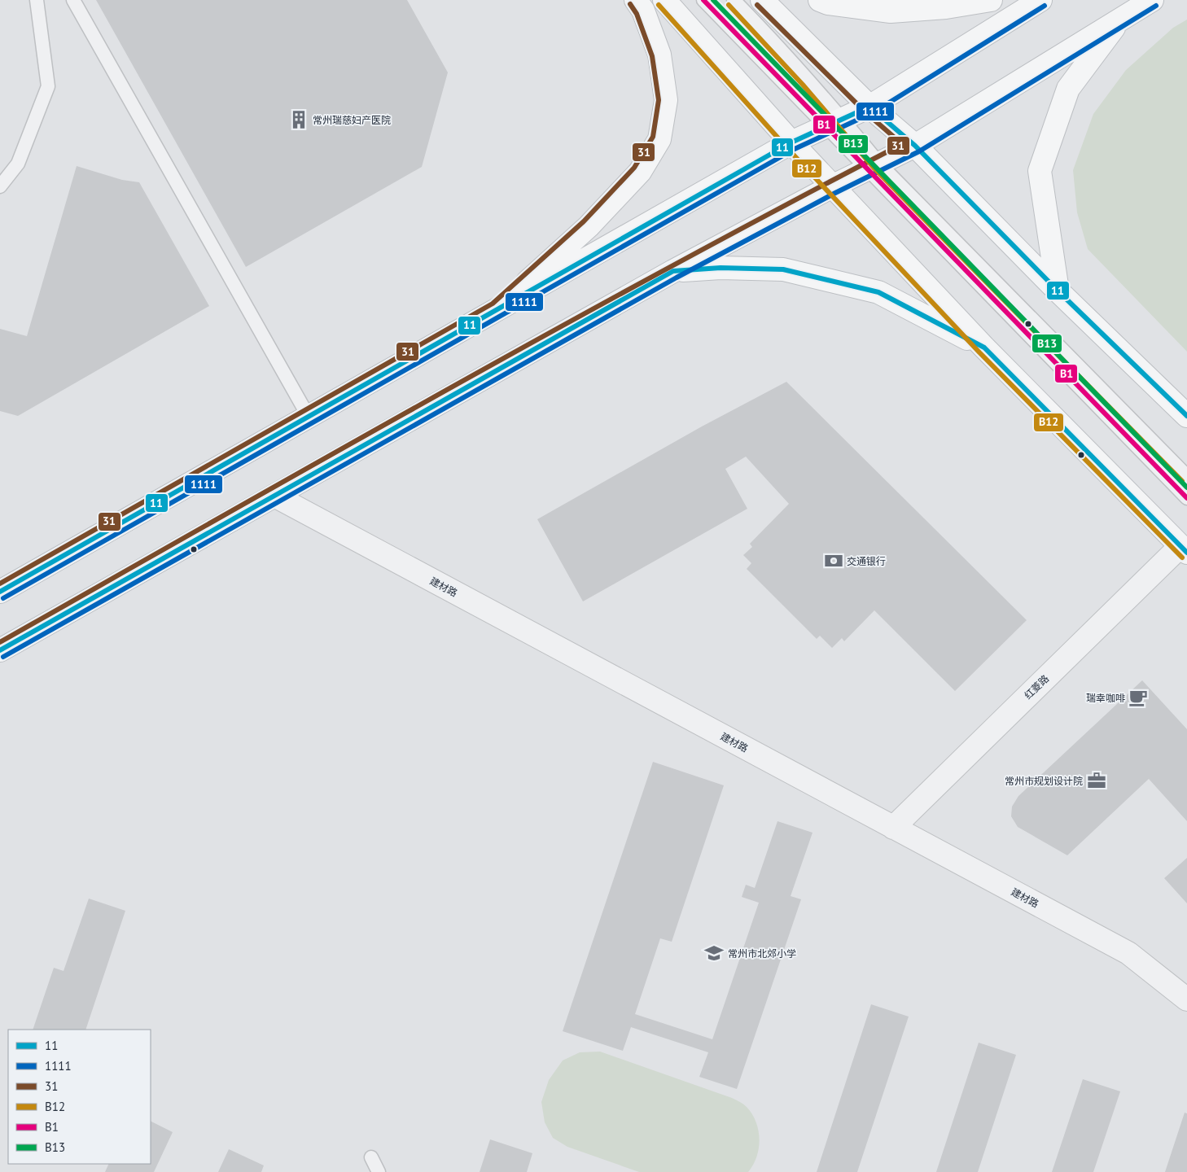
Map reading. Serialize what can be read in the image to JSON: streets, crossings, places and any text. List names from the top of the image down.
{
  "streets": {
    "street": ["建材路", "红菱路"]
  },
  "crossings": [
    ["建材路", "红菱路"]
  ],
  "places": {
    "building": ["常州瑞慈妇产医院"],
    "bank": ["交通银行"],
    "cafe": ["瑞幸咖啡"],
    "office": ["常州市规划设计院"],
    "school or university": ["常州市北郊小学"]
  },
  "lines": [
    "transit line B1",
    "transit line B13",
    "transit line 31",
    "transit line B12",
    "transit line 1111",
    "transit line 11"
  ],
  "legend": [
    "11",
    "1111",
    "31",
    "B12",
    "B1",
    "B13"
  ]
}
